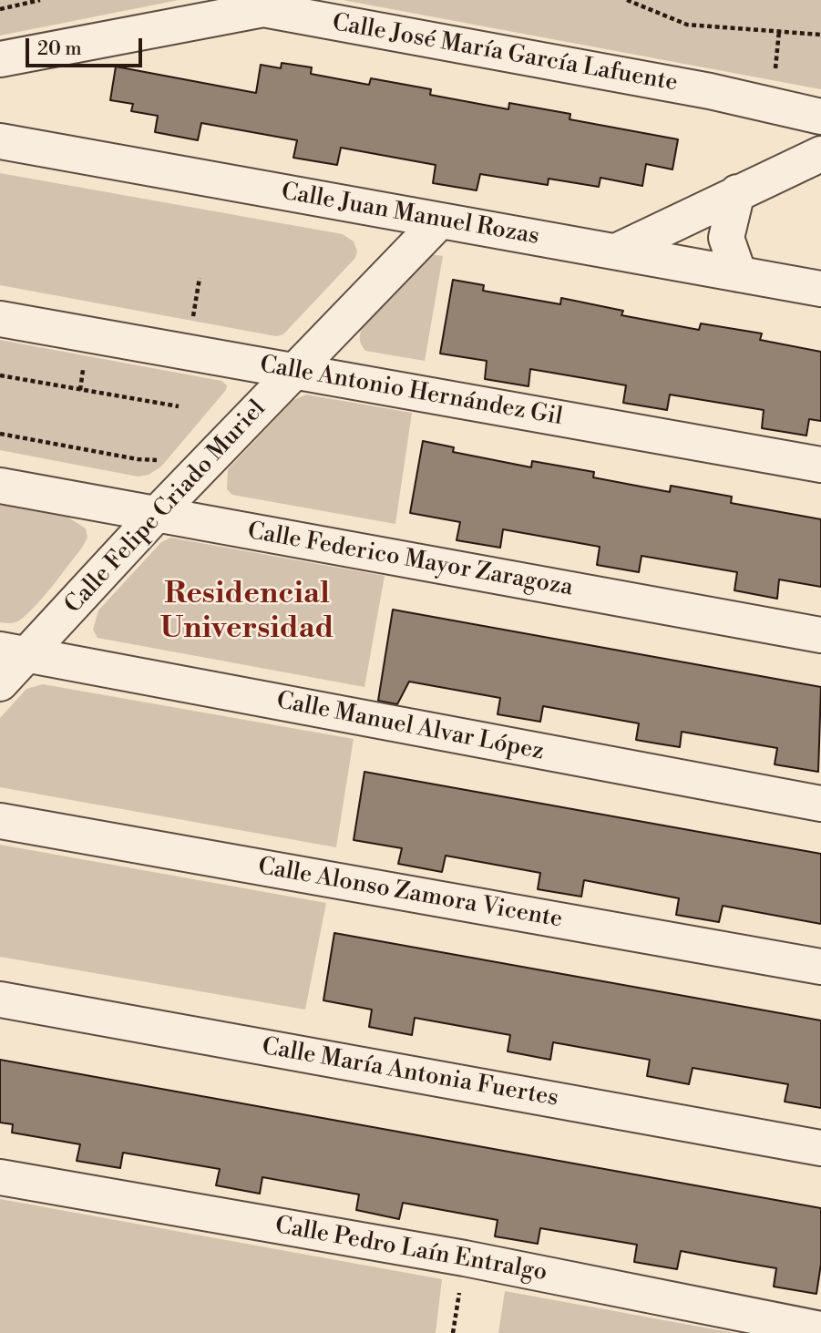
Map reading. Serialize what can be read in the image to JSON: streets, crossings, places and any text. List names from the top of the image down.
{
  "streets": {
    "street": [
      "Calle José María García Lafuente",
      "Calle Juan Manuel Rozas",
      "Calle Antonio Hernández Gil",
      "Calle Felipe Criado Muriel",
      "Calle Federico Mayor Zaragoza",
      "Calle Manuel Alvar López",
      "Calle Alonso Zamora Vicente",
      "Calle María Antonia Fuertes",
      "Calle Pedro Laín Entralgo"
    ]
  },
  "crossings": [
    ["Calle Juan Manuel Rozas", "Calle Felipe Criado Muriel"],
    ["Calle Antonio Hernández Gil", "Calle Felipe Criado Muriel"],
    ["Calle Felipe Criado Muriel", "Calle Federico Mayor Zaragoza"],
    ["Calle Felipe Criado Muriel", "Calle Manuel Alvar López"]
  ],
  "districts": ["Residencial Universidad"],
  "scale_bar": "20 m"
}
